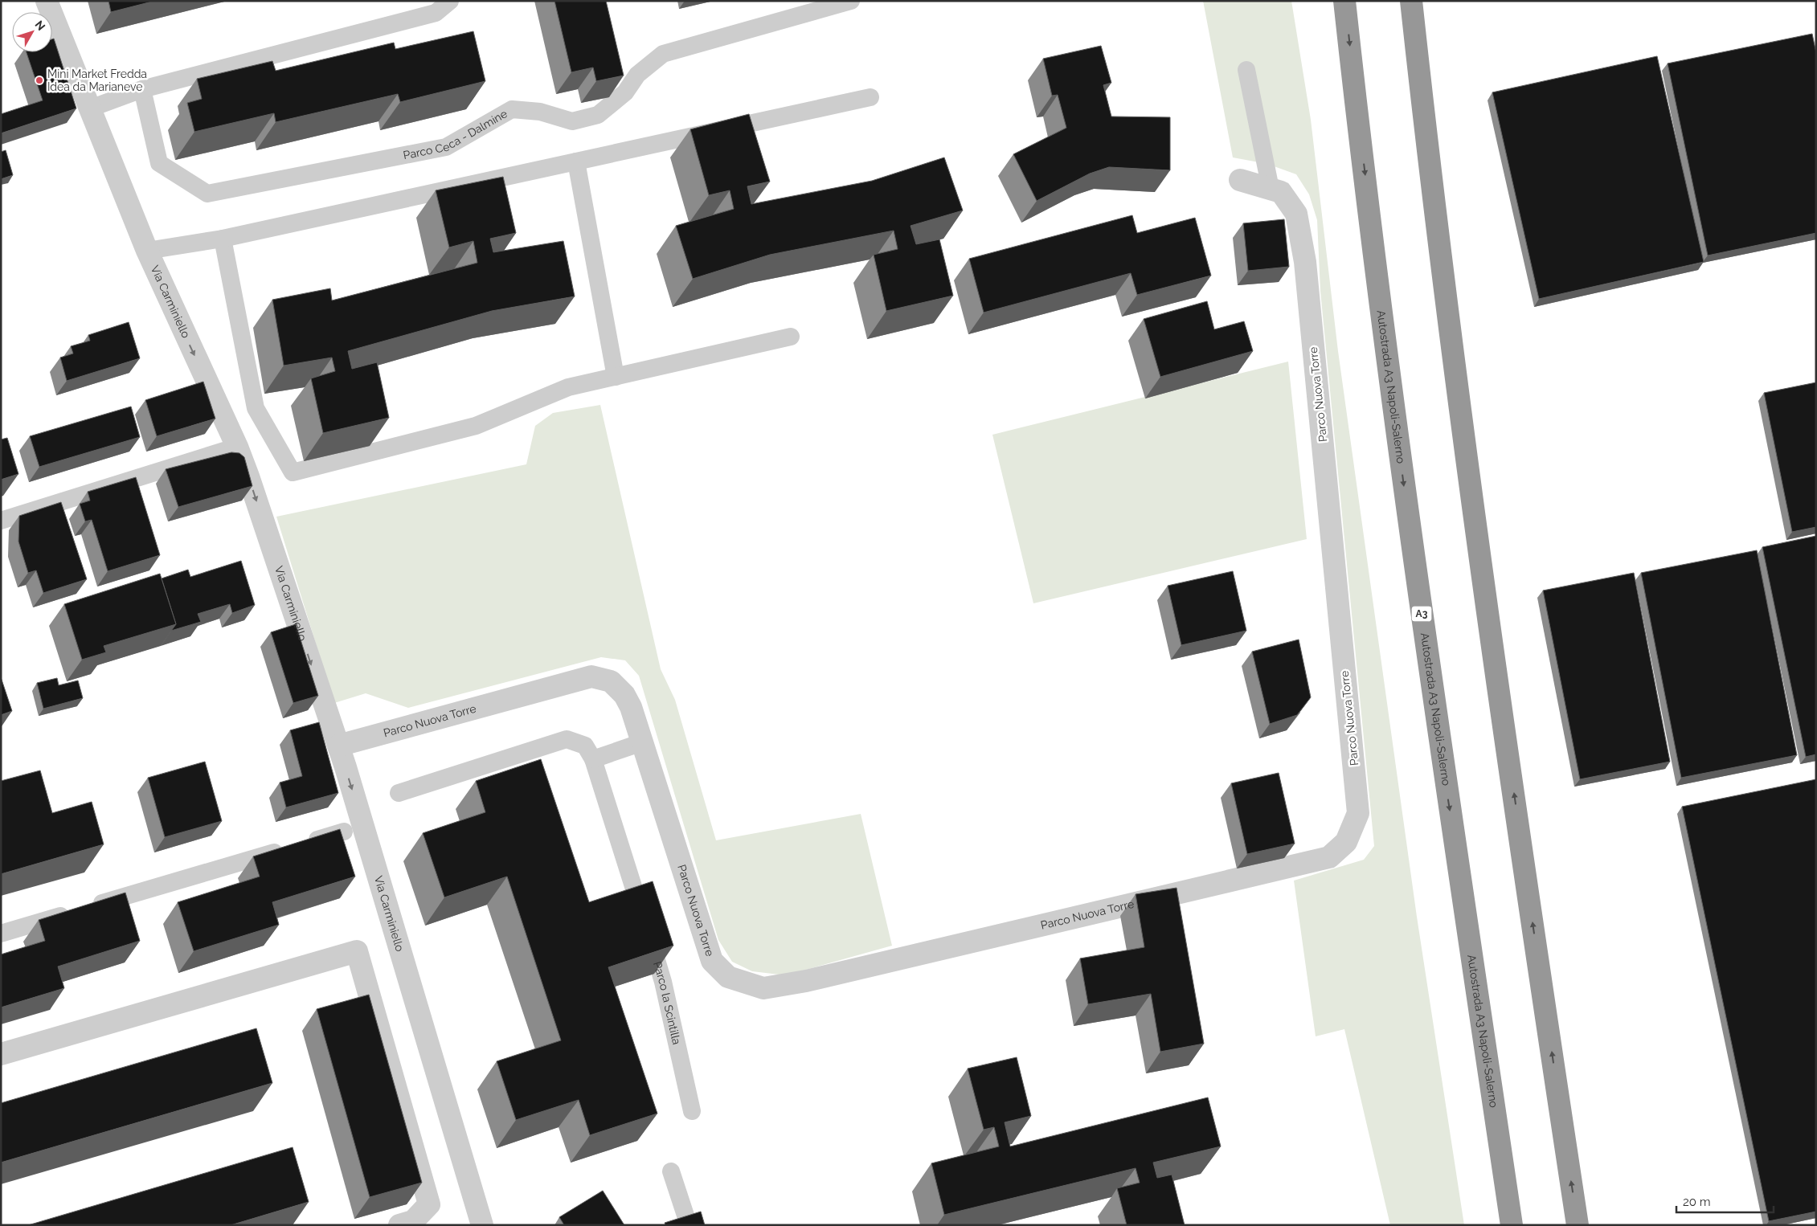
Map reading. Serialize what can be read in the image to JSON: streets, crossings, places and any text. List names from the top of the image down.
{
  "streets": {
    "highway": ["Autostrada A3 Napoli-Salerno", "A3"],
    "street": ["Via Carminiello", "Parco Nuova Torre"],
    "lane": ["Parco Ceca - Dalmine", "Parco la Scintilla"]
  },
  "crossings": [
    ["Via Carminiello", "Parco Nuova Torre"]
  ],
  "one_way": ["Via Carminiello"],
  "places": ["Mini Market Fredda Idea da Marianeve"],
  "scale_bar": "20 m",
  "north": "top right"
}
